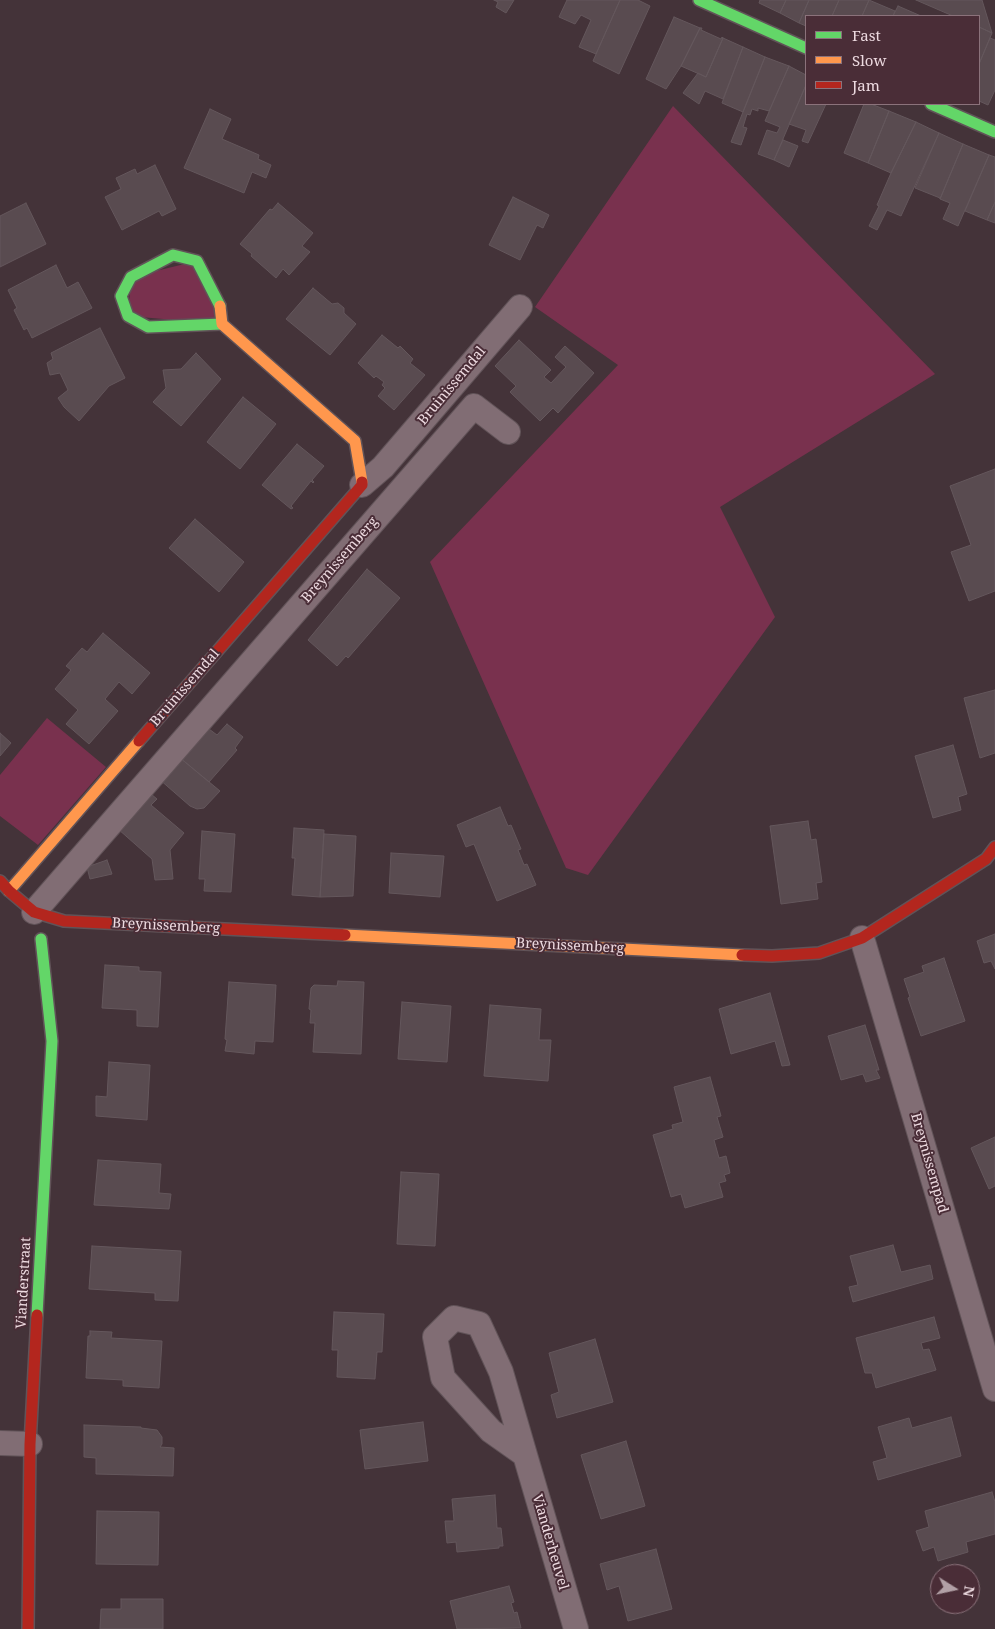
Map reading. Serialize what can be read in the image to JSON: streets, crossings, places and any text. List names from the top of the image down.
{
  "streets": {
    "street": [
      "Bruinissemdal",
      "Breynissemberg",
      "Breynissempad",
      "Vianderstraat",
      "Vianderheuvel"
    ]
  },
  "crossings": [
    ["Breynissemberg", "Breynissempad"]
  ],
  "legend": ["Fast", "Slow", "Jam"],
  "north": "right"
}
